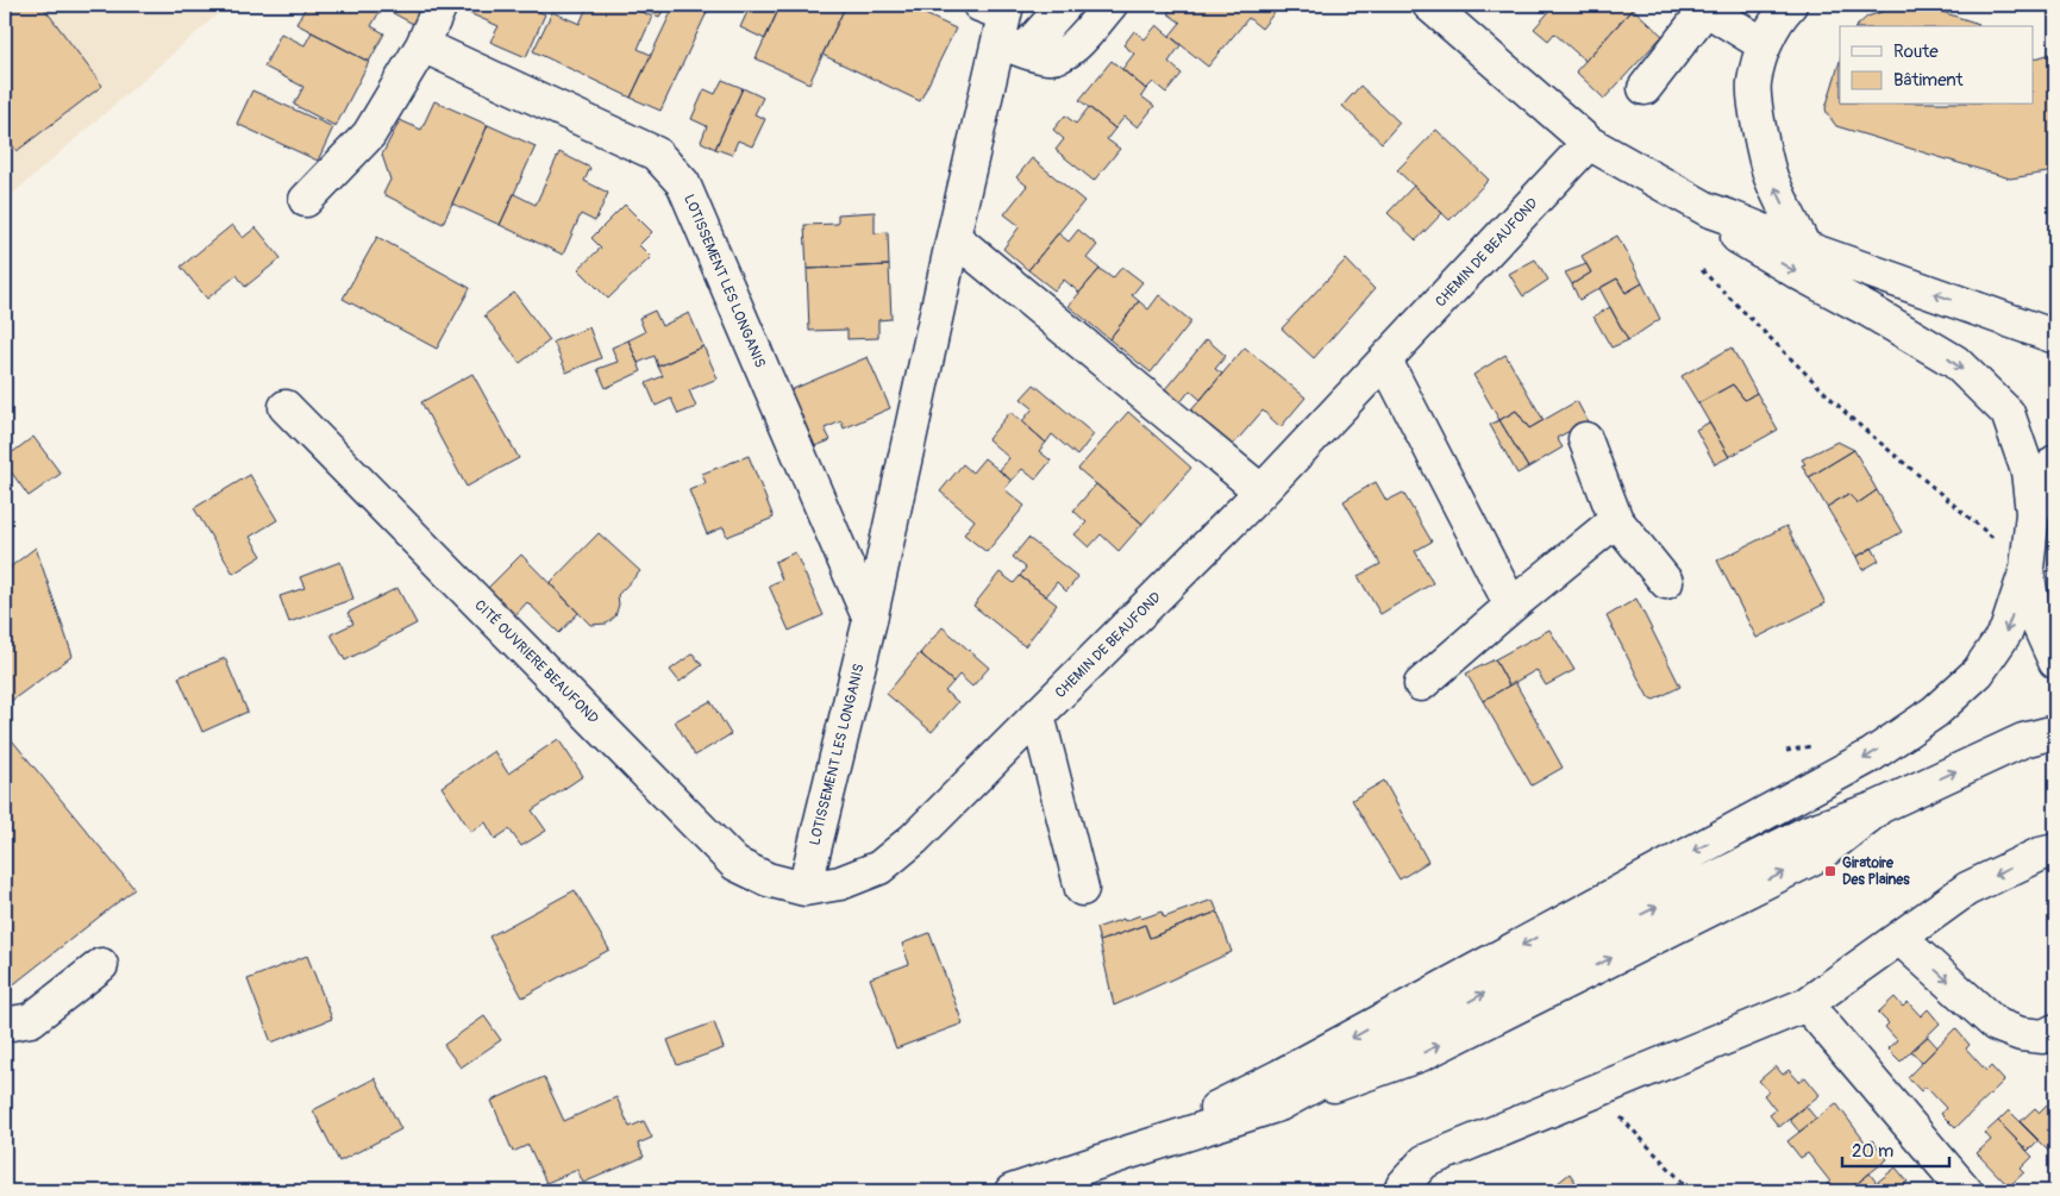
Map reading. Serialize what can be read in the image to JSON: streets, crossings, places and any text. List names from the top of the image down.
{
  "streets": {
    "street": ["CHEMIN DE BEAUFOND", "LOTISSEMENT LES LONGANIS", "CITÉ OUVRIERE BEAUFOND"]
  },
  "crossings": [
    ["CHEMIN DE BEAUFOND", "LOTISSEMENT LES LONGANIS"],
    ["CHEMIN DE BEAUFOND", "CITÉ OUVRIERE BEAUFOND"],
    ["LOTISSEMENT LES LONGANIS", "CITÉ OUVRIERE BEAUFOND"]
  ],
  "places": {
    "transit": ["Giratoire Des Plaines"]
  },
  "legend": ["Route", "Bâtiment"],
  "scale_bar": "20 m"
}
